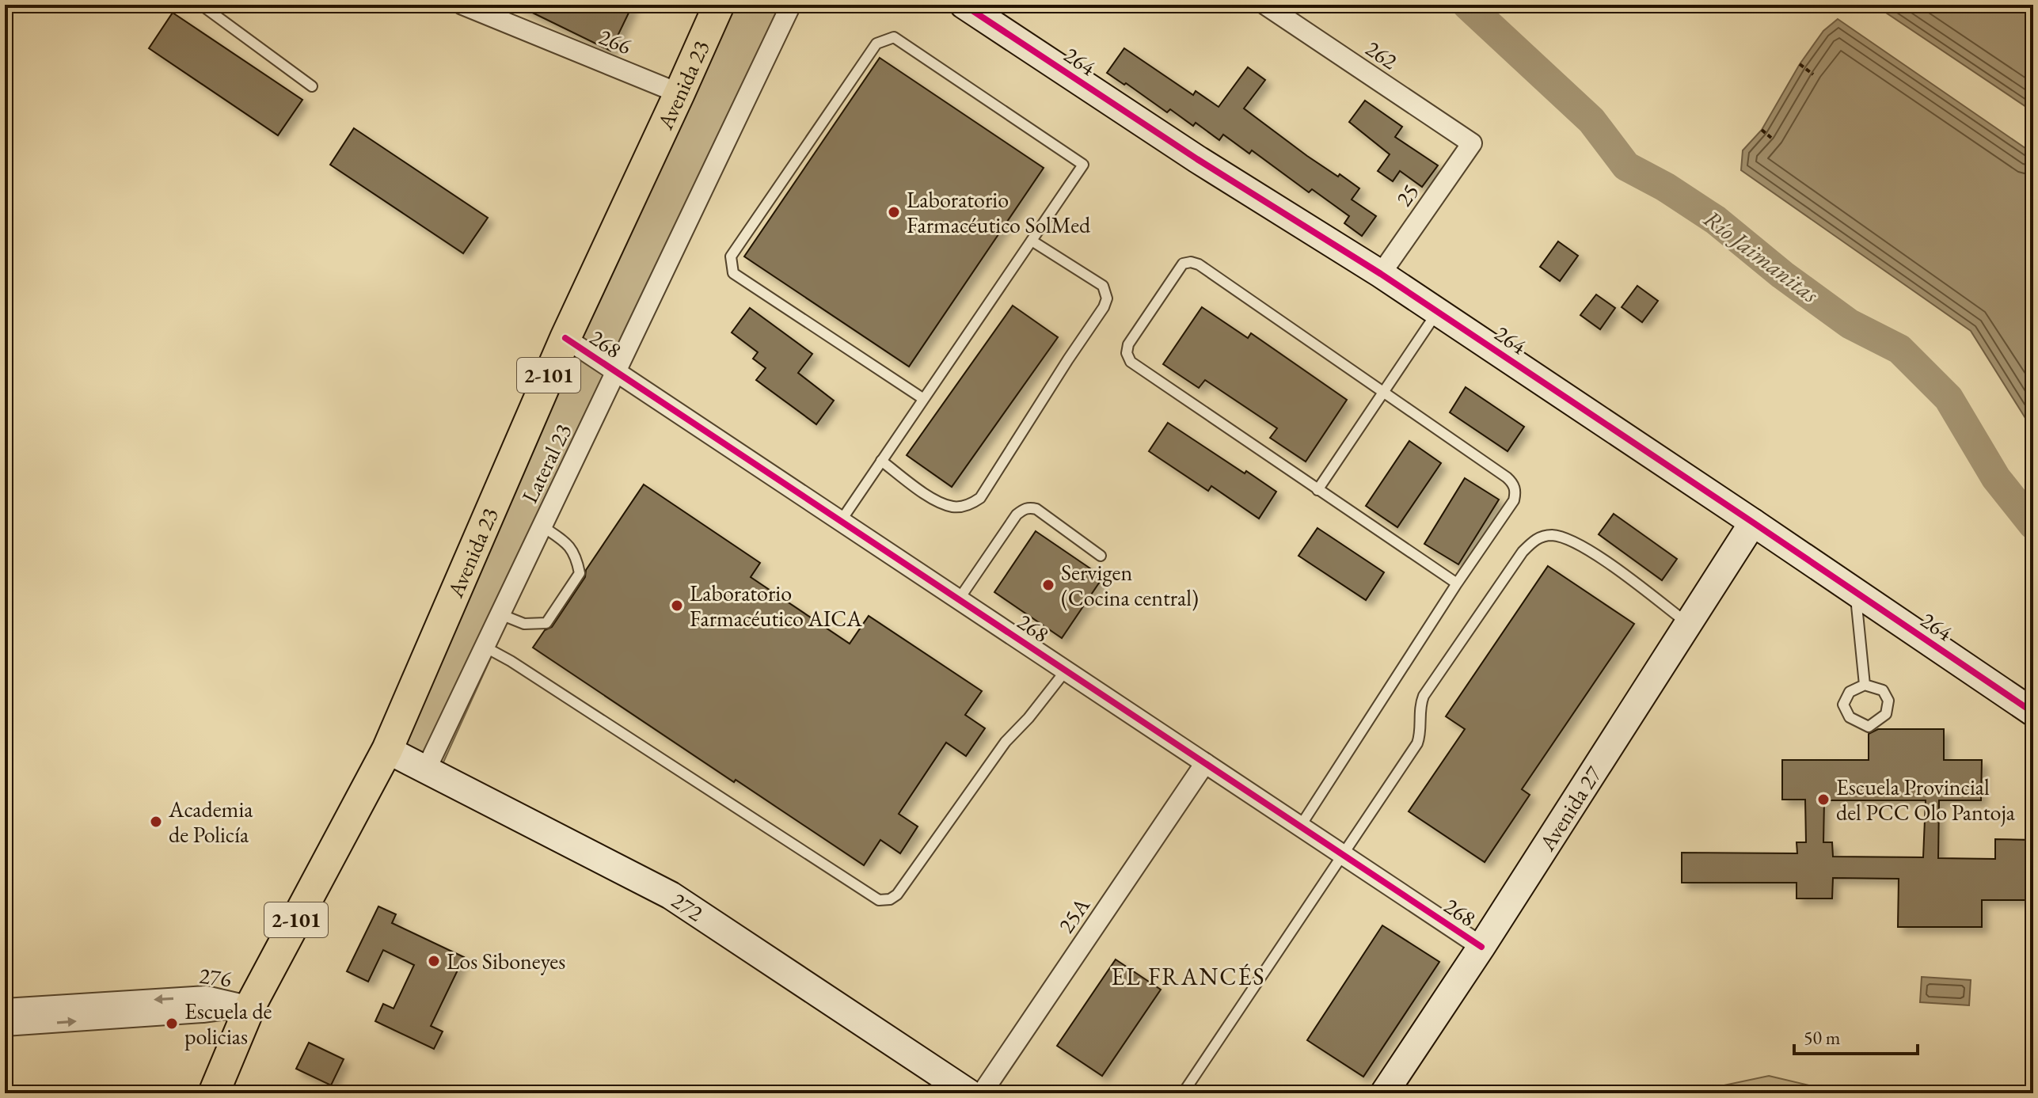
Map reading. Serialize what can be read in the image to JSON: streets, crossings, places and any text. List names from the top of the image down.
{
  "streets": {
    "main road": ["Avenida 23", "2-101"],
    "street": [
      "266",
      "262",
      "264",
      "25",
      "268",
      "Lateral 23",
      "Avenida 27",
      "272",
      "25A",
      "276"
    ]
  },
  "crossings": [
    ["266", "Avenida 23"],
    ["262", "25"],
    ["264", "25"],
    ["264", "Avenida 27"],
    ["Avenida 23", "268"],
    ["Avenida 23", "272"],
    ["Avenida 23", "276"],
    ["268", "Lateral 23"],
    ["268", "Avenida 27"],
    ["268", "25A"],
    ["Lateral 23", "272"]
  ],
  "districts": ["EL FRANCÉS"],
  "water": ["Río Jaimanitas"],
  "places": [
    "Laboratorio Farmacéutico SolMed",
    "Servigen (Cocina central)",
    "Laboratorio Farmacéutico AICA",
    "Escuela Provincial del PCC Olo Pantoja",
    "Academia de Policía",
    "Los Siboneyes",
    "Escuela de policias"
  ],
  "scale_bar": "50 m"
}
